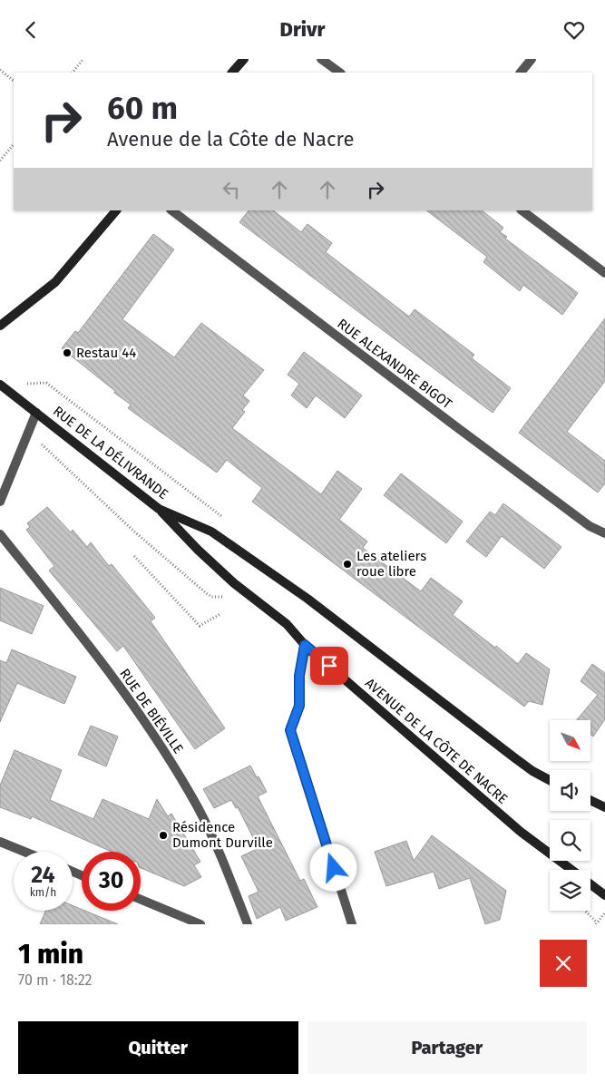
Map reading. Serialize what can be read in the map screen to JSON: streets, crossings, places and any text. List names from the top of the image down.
{
  "streets": {
    "main road": ["RUE DE LA DÉLIVRANDE", "AVENUE DE LA CÔTE DE NACRE"],
    "street": ["RUE ALEXANDRE BIGOT", "RUE DE BIÉVILLE"]
  },
  "crossings": [
    ["RUE DE LA DÉLIVRANDE", "AVENUE DE LA CÔTE DE NACRE"]
  ],
  "places": ["Restau 44", "Les ateliers roue libre", "Résidence Dumont Durville"],
  "north": "bottom right",
  "page": {
    "header": "Drivr",
    "turn": ["60 m", "Avenue de la Côte de Nacre"],
    "speed": "24 km/h",
    "limit": "30",
    "heading": ["1 min", "70 m · 18:22"],
    "buttons": ["Quitter", "Partager"]
  }
}
